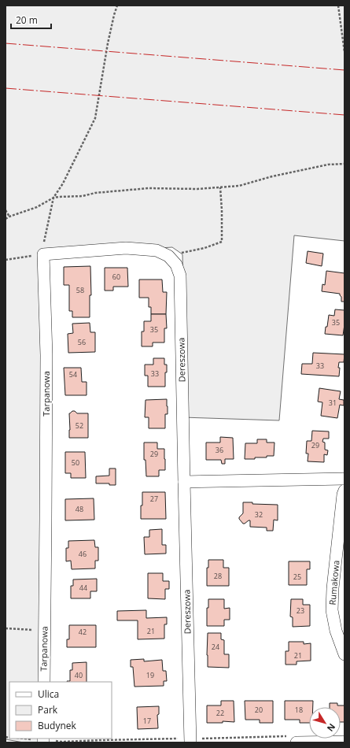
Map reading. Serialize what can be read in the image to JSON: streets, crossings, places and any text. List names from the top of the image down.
{
  "streets": {
    "street": ["Dereszowa", "Tarpanowa", "Rumakowa"]
  },
  "house_numbers": [
    "60",
    "58",
    "35",
    "35",
    "56",
    "33",
    "33",
    "54",
    "31",
    "52",
    "29",
    "36",
    "29",
    "50",
    "27",
    "48",
    "32",
    "46",
    "28",
    "25",
    "44",
    "23",
    "21",
    "42",
    "24",
    "21",
    "40",
    "19",
    "20",
    "18",
    "22",
    "17"
  ],
  "legend": ["Ulica", "Park", "Budynek"],
  "scale_bar": "20 m",
  "north": "bottom right"
}
